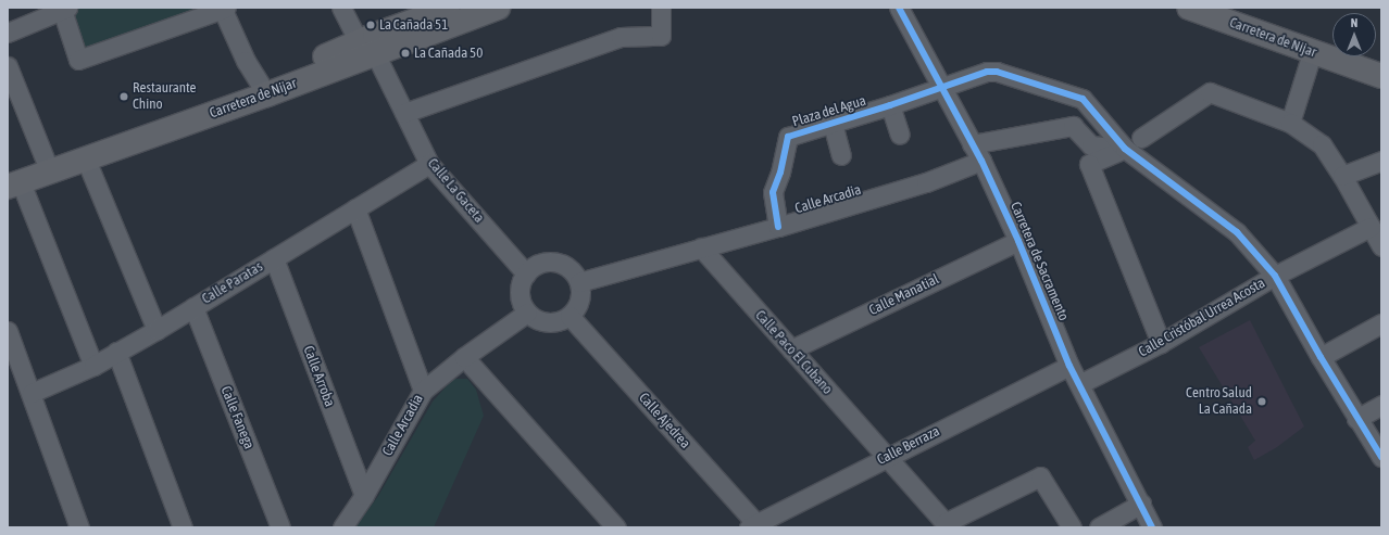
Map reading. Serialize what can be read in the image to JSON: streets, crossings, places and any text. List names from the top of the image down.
{
  "streets": {
    "main road": ["Carretera de Níjar"],
    "street": [
      "Plaza del Agua",
      "Calle La Gaceta",
      "Calle Arcadia",
      "Carretera de Sacramento",
      "Calle Paratas",
      "Calle Manatial",
      "Calle Cristóbal Urrea Acosta",
      "Calle Paco El Cubano",
      "Calle Arroba",
      "Calle Fanega",
      "Calle Ajedrea",
      "Calle Berraza"
    ]
  },
  "crossings": [
    ["Carretera de Níjar", "Calle La Gaceta"],
    ["Plaza del Agua", "Calle Arcadia"],
    ["Plaza del Agua", "Carretera de Sacramento"],
    ["Plaza del Agua", "Calle Cristóbal Urrea Acosta"],
    ["Calle La Gaceta", "Calle Arcadia"],
    ["Calle La Gaceta", "Calle Paratas"],
    ["Calle La Gaceta", "Calle Ajedrea"],
    ["Calle Arcadia", "Carretera de Sacramento"],
    ["Calle Arcadia", "Calle Paco El Cubano"],
    ["Calle Arcadia", "Calle Arroba"],
    ["Calle Arcadia", "Calle Ajedrea"],
    ["Carretera de Sacramento", "Calle Manatial"],
    ["Carretera de Sacramento", "Calle Cristóbal Urrea Acosta"],
    ["Carretera de Sacramento", "Calle Berraza"],
    ["Calle Paratas", "Calle Arroba"],
    ["Calle Paratas", "Calle Fanega"],
    ["Calle Manatial", "Calle Paco El Cubano"],
    ["Calle Paco El Cubano", "Calle Berraza"],
    ["Calle Ajedrea", "Calle Berraza"]
  ],
  "places": [
    "La Cañada 51",
    "La Cañada 50",
    "Restaurante Chino",
    "Centro Salud La Cañada"
  ],
  "north": "top"
}
